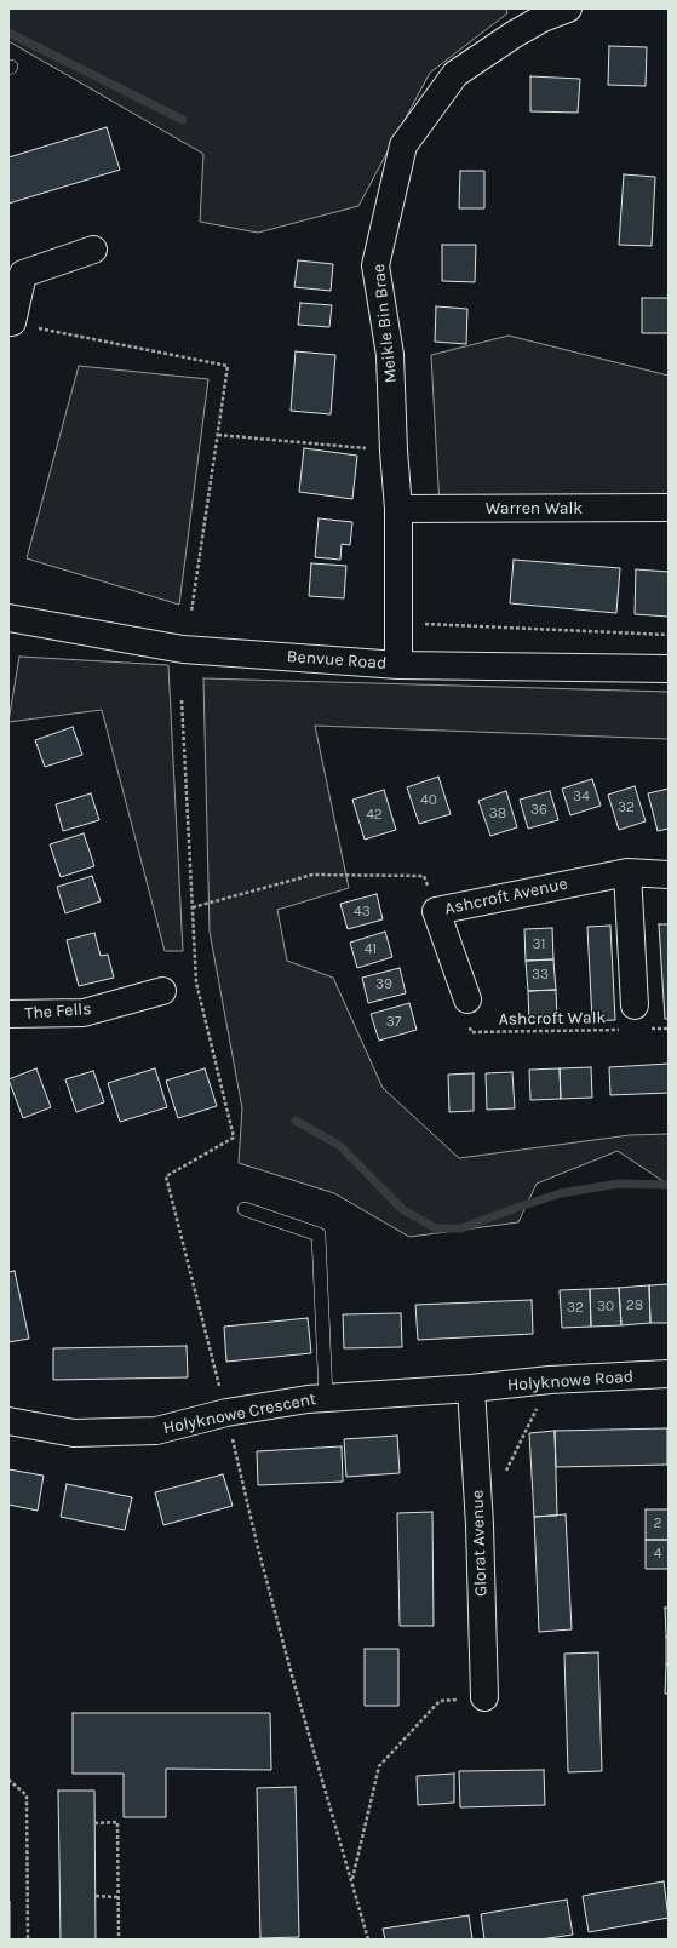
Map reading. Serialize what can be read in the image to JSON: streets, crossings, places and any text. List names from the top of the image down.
{
  "streets": {
    "street": [
      "Meikle Bin Brae",
      "Warren Walk",
      "Benvue Road",
      "Ashcroft Avenue",
      "The Fells",
      "Holyknowe Road",
      "Holyknowe Crescent",
      "Glorat Avenue"
    ],
    "path": ["Ashcroft Walk"]
  },
  "crossings": [
    ["Meikle Bin Brae", "Warren Walk"],
    ["Meikle Bin Brae", "Benvue Road"],
    ["Ashcroft Avenue", "Ashcroft Walk"],
    ["Holyknowe Road", "Holyknowe Crescent"],
    ["Holyknowe Road", "Glorat Avenue"],
    ["Holyknowe Crescent", "Glorat Avenue"]
  ],
  "house_numbers": [
    "34",
    "40",
    "32",
    "36",
    "38",
    "42",
    "43",
    "31",
    "41",
    "33",
    "39",
    "37",
    "28",
    "30",
    "32",
    "2",
    "4"
  ]
}
